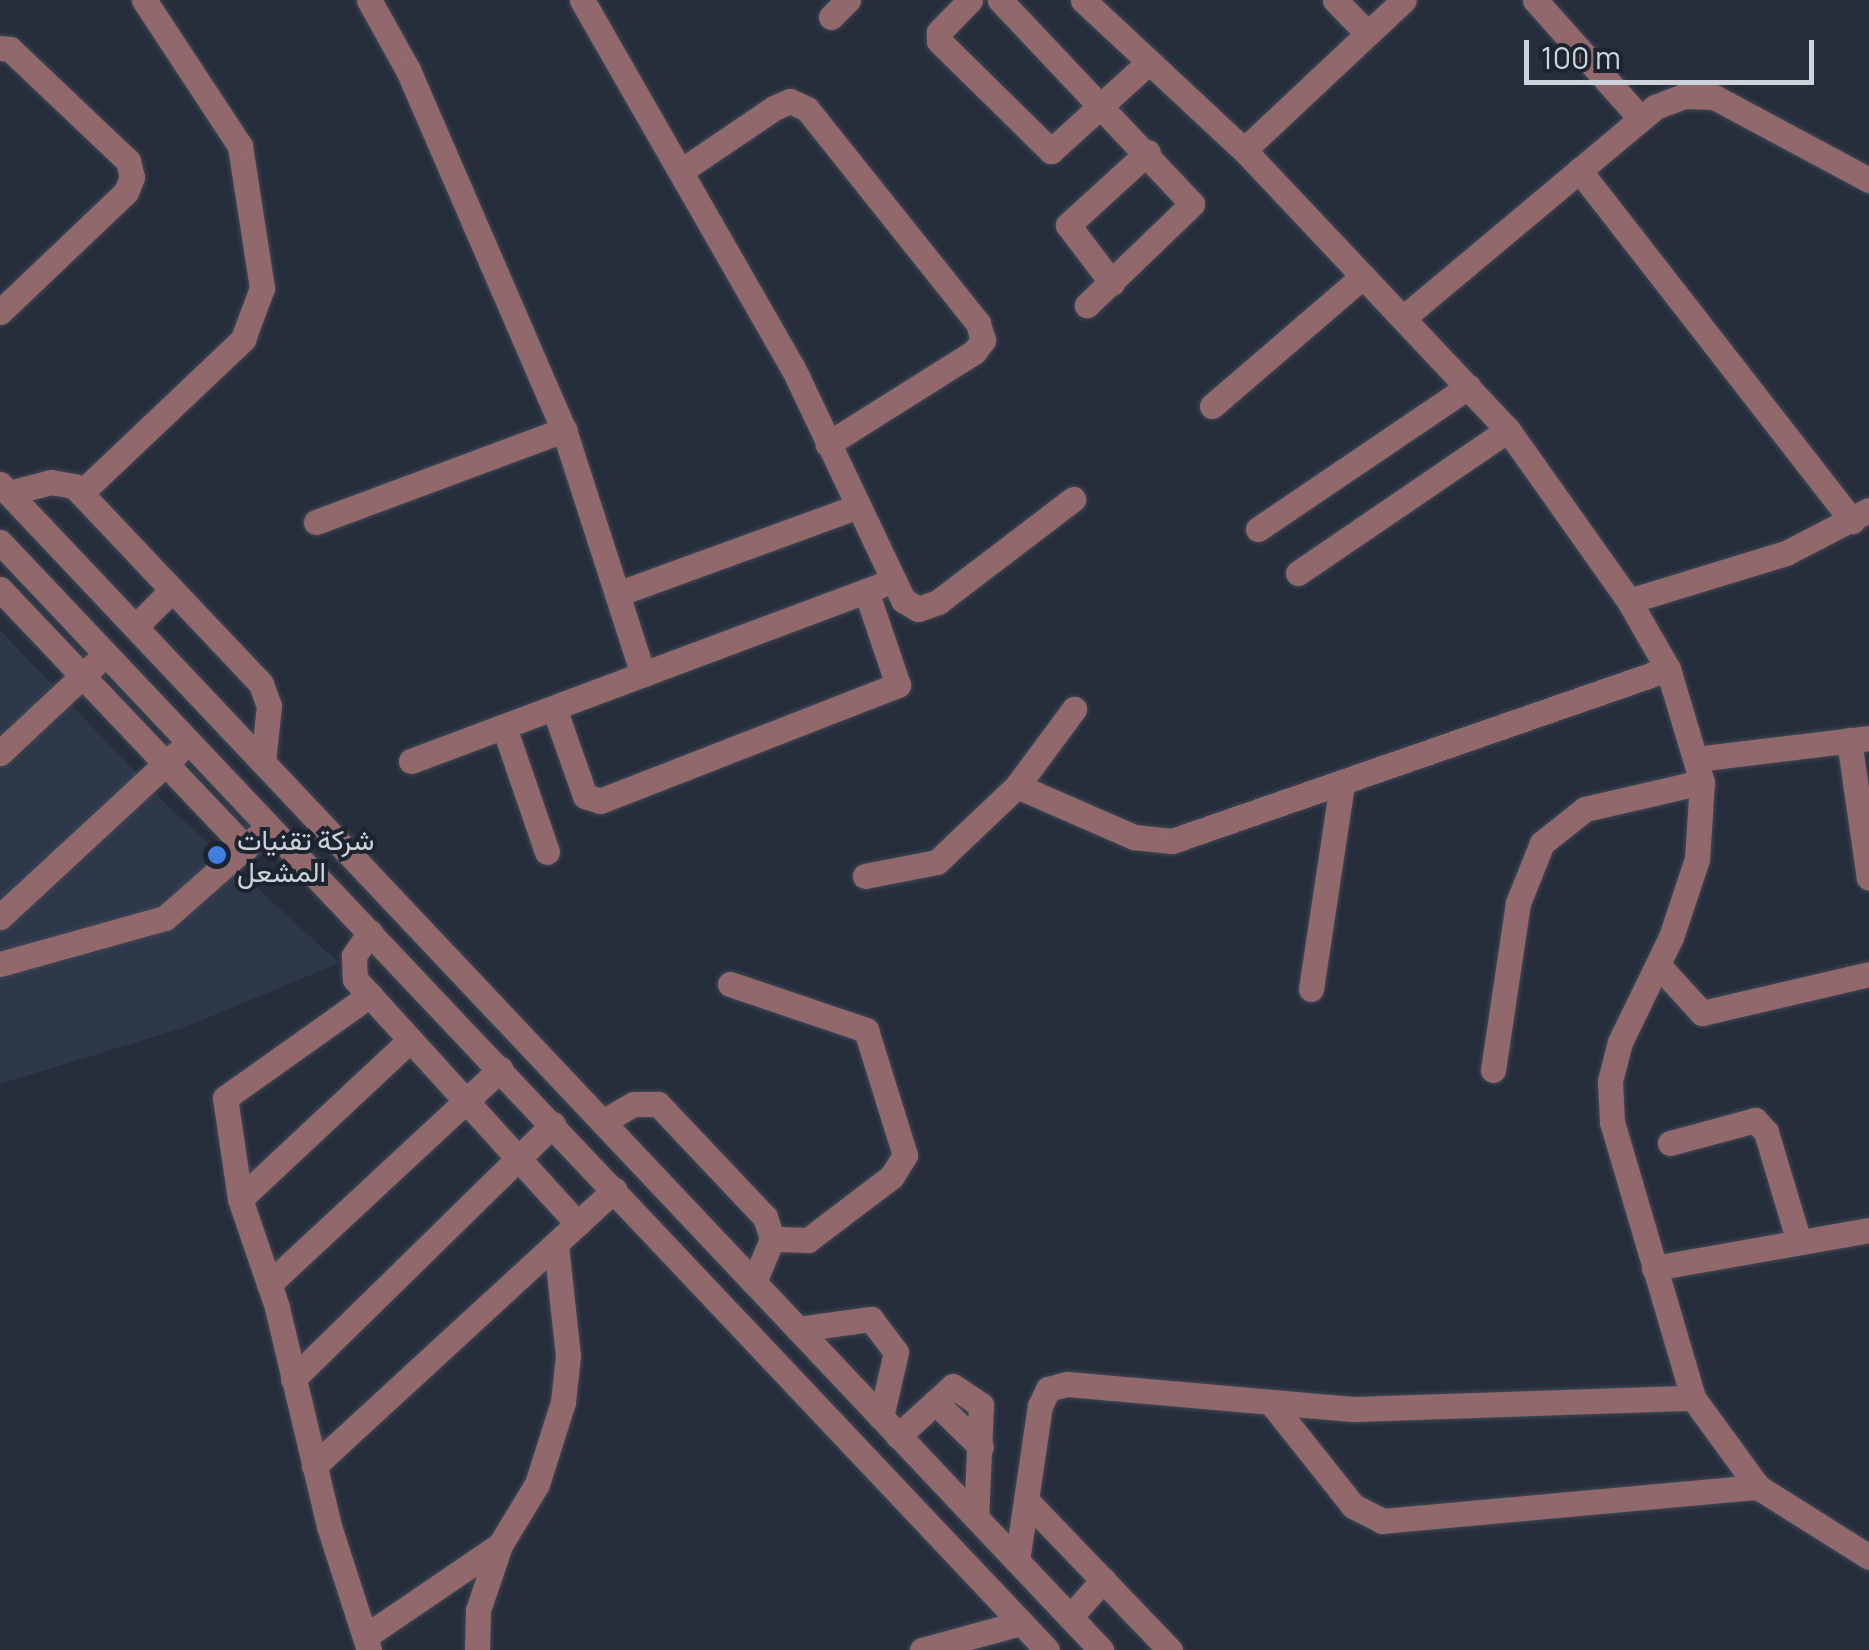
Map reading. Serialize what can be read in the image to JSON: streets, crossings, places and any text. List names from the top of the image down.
{
  "places": ["شركة تقنيات المشعل"],
  "scale_bar": "100 m"
}
